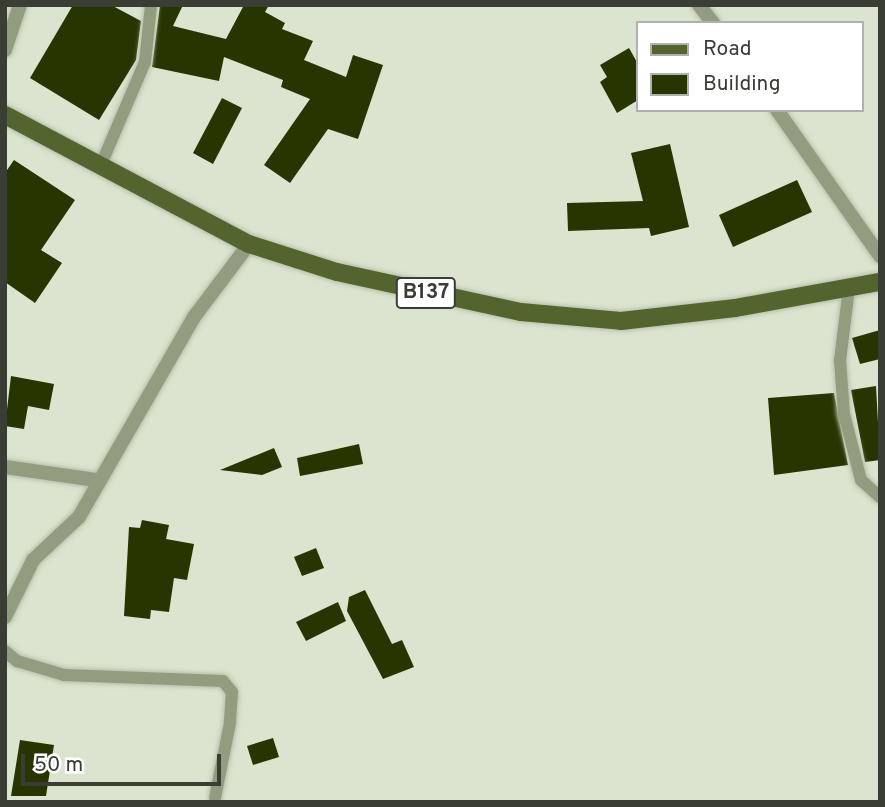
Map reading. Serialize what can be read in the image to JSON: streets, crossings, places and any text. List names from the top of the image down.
{
  "streets": {
    "main road": ["B137"]
  },
  "legend": ["Road", "Building"],
  "scale_bar": "50 m"
}
